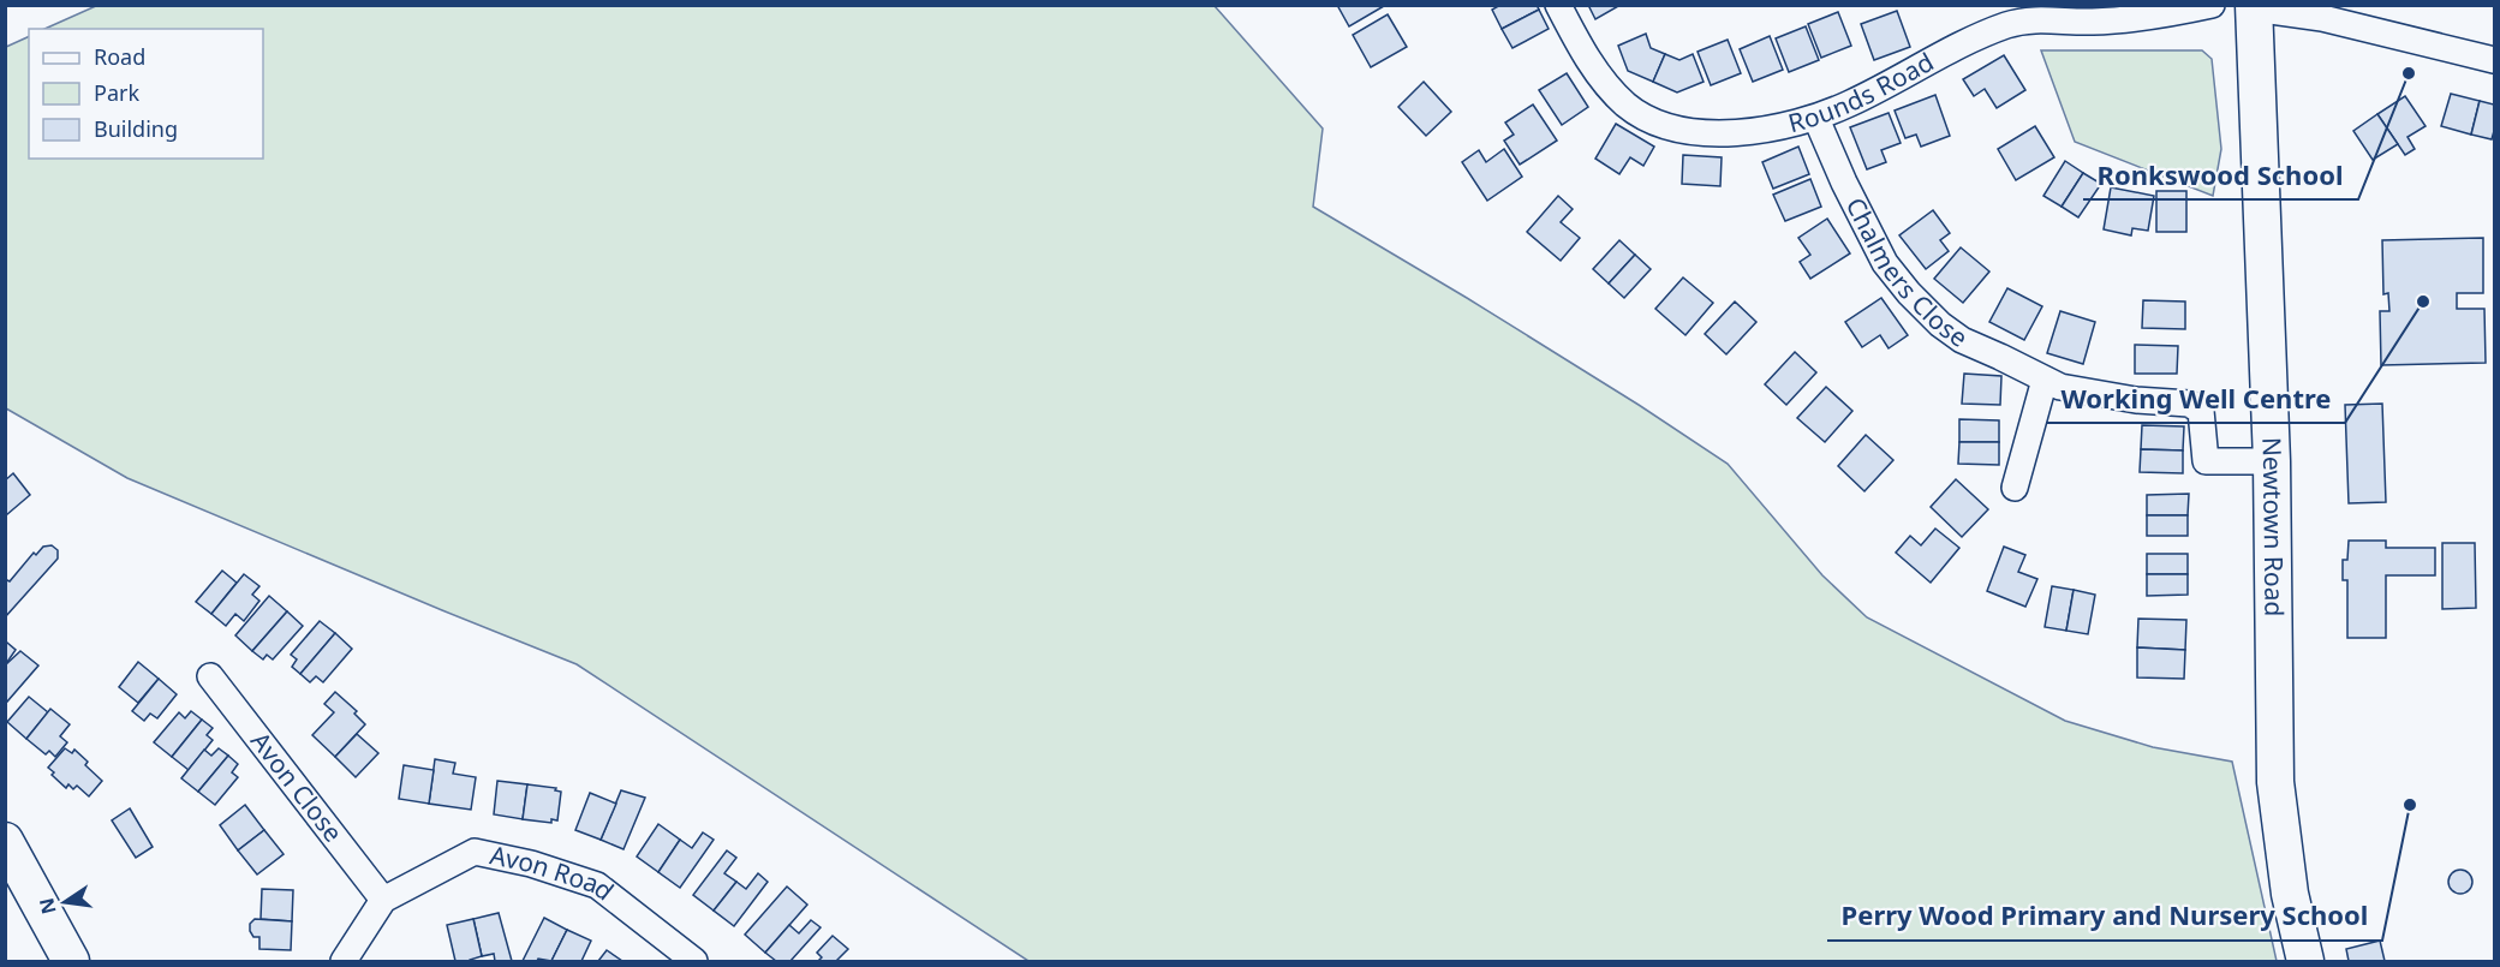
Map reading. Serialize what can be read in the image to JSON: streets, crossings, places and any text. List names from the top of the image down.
{
  "streets": {
    "main road": ["Newtown Road"],
    "street": [
      "Rounds Road",
      "Chalmers Close",
      "Avon Close",
      "Avon Road"
    ]
  },
  "crossings": [
    ["Rounds Road", "Chalmers Close"],
    ["Chalmers Close", "Newtown Road"],
    ["Avon Close", "Avon Road"]
  ],
  "places": ["Ronkswood School", "Working Well Centre", "Perry Wood Primary and Nursery School"],
  "legend": ["Road", "Park", "Building"],
  "north": "left"
}
